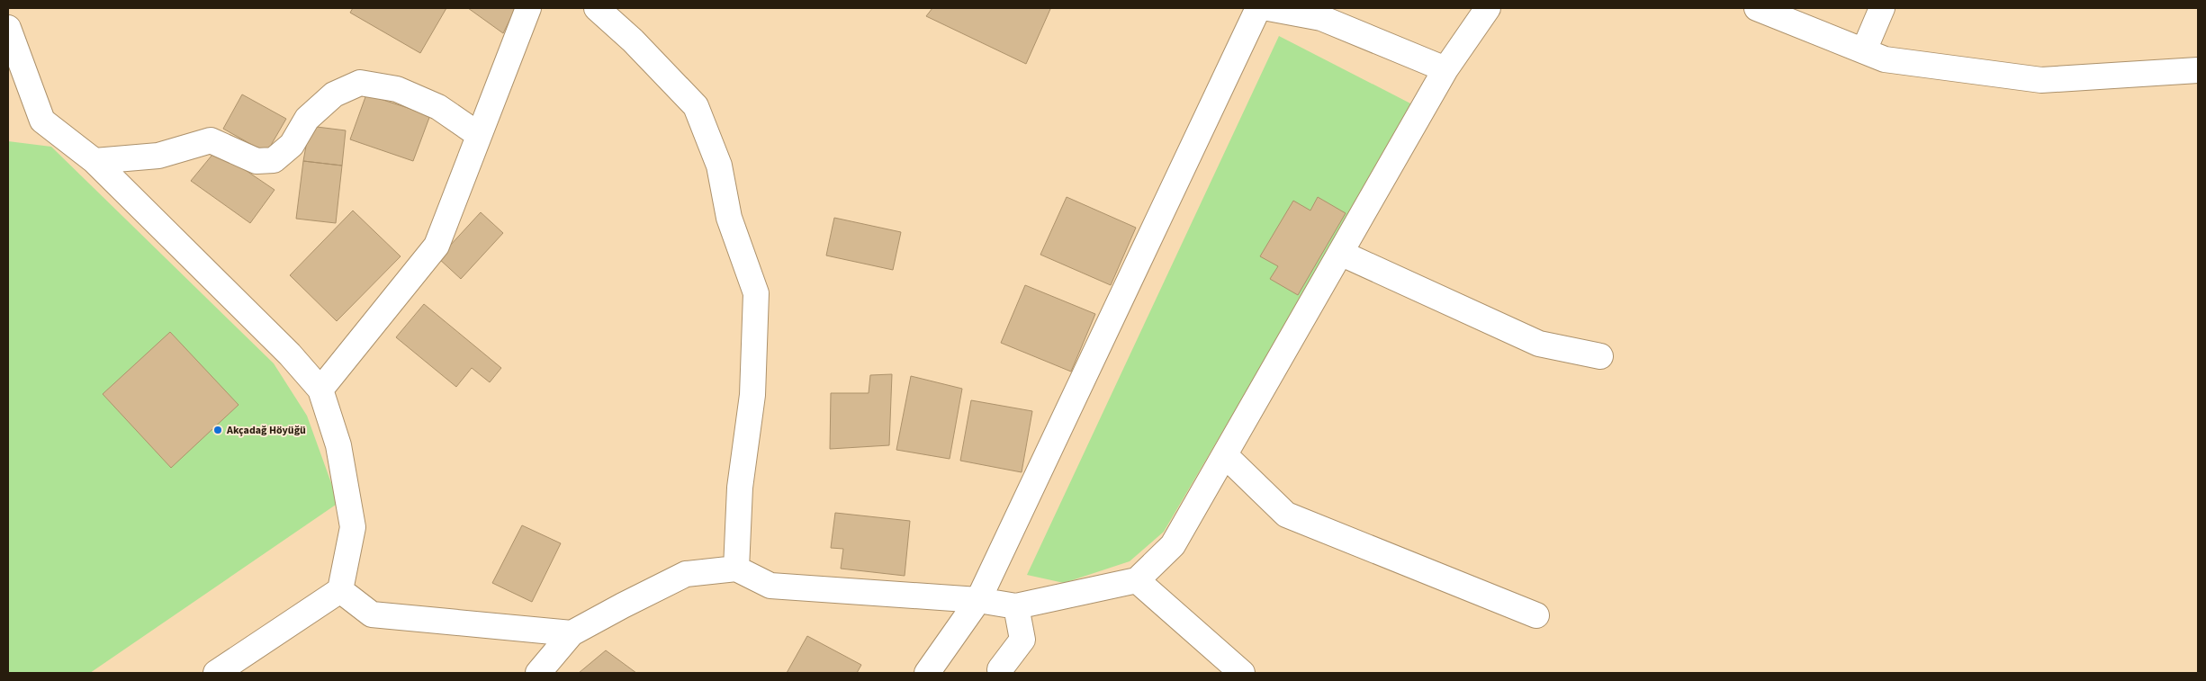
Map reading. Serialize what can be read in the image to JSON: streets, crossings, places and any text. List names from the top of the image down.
{
  "places": ["Akçadağ Höyüğü"]
}
